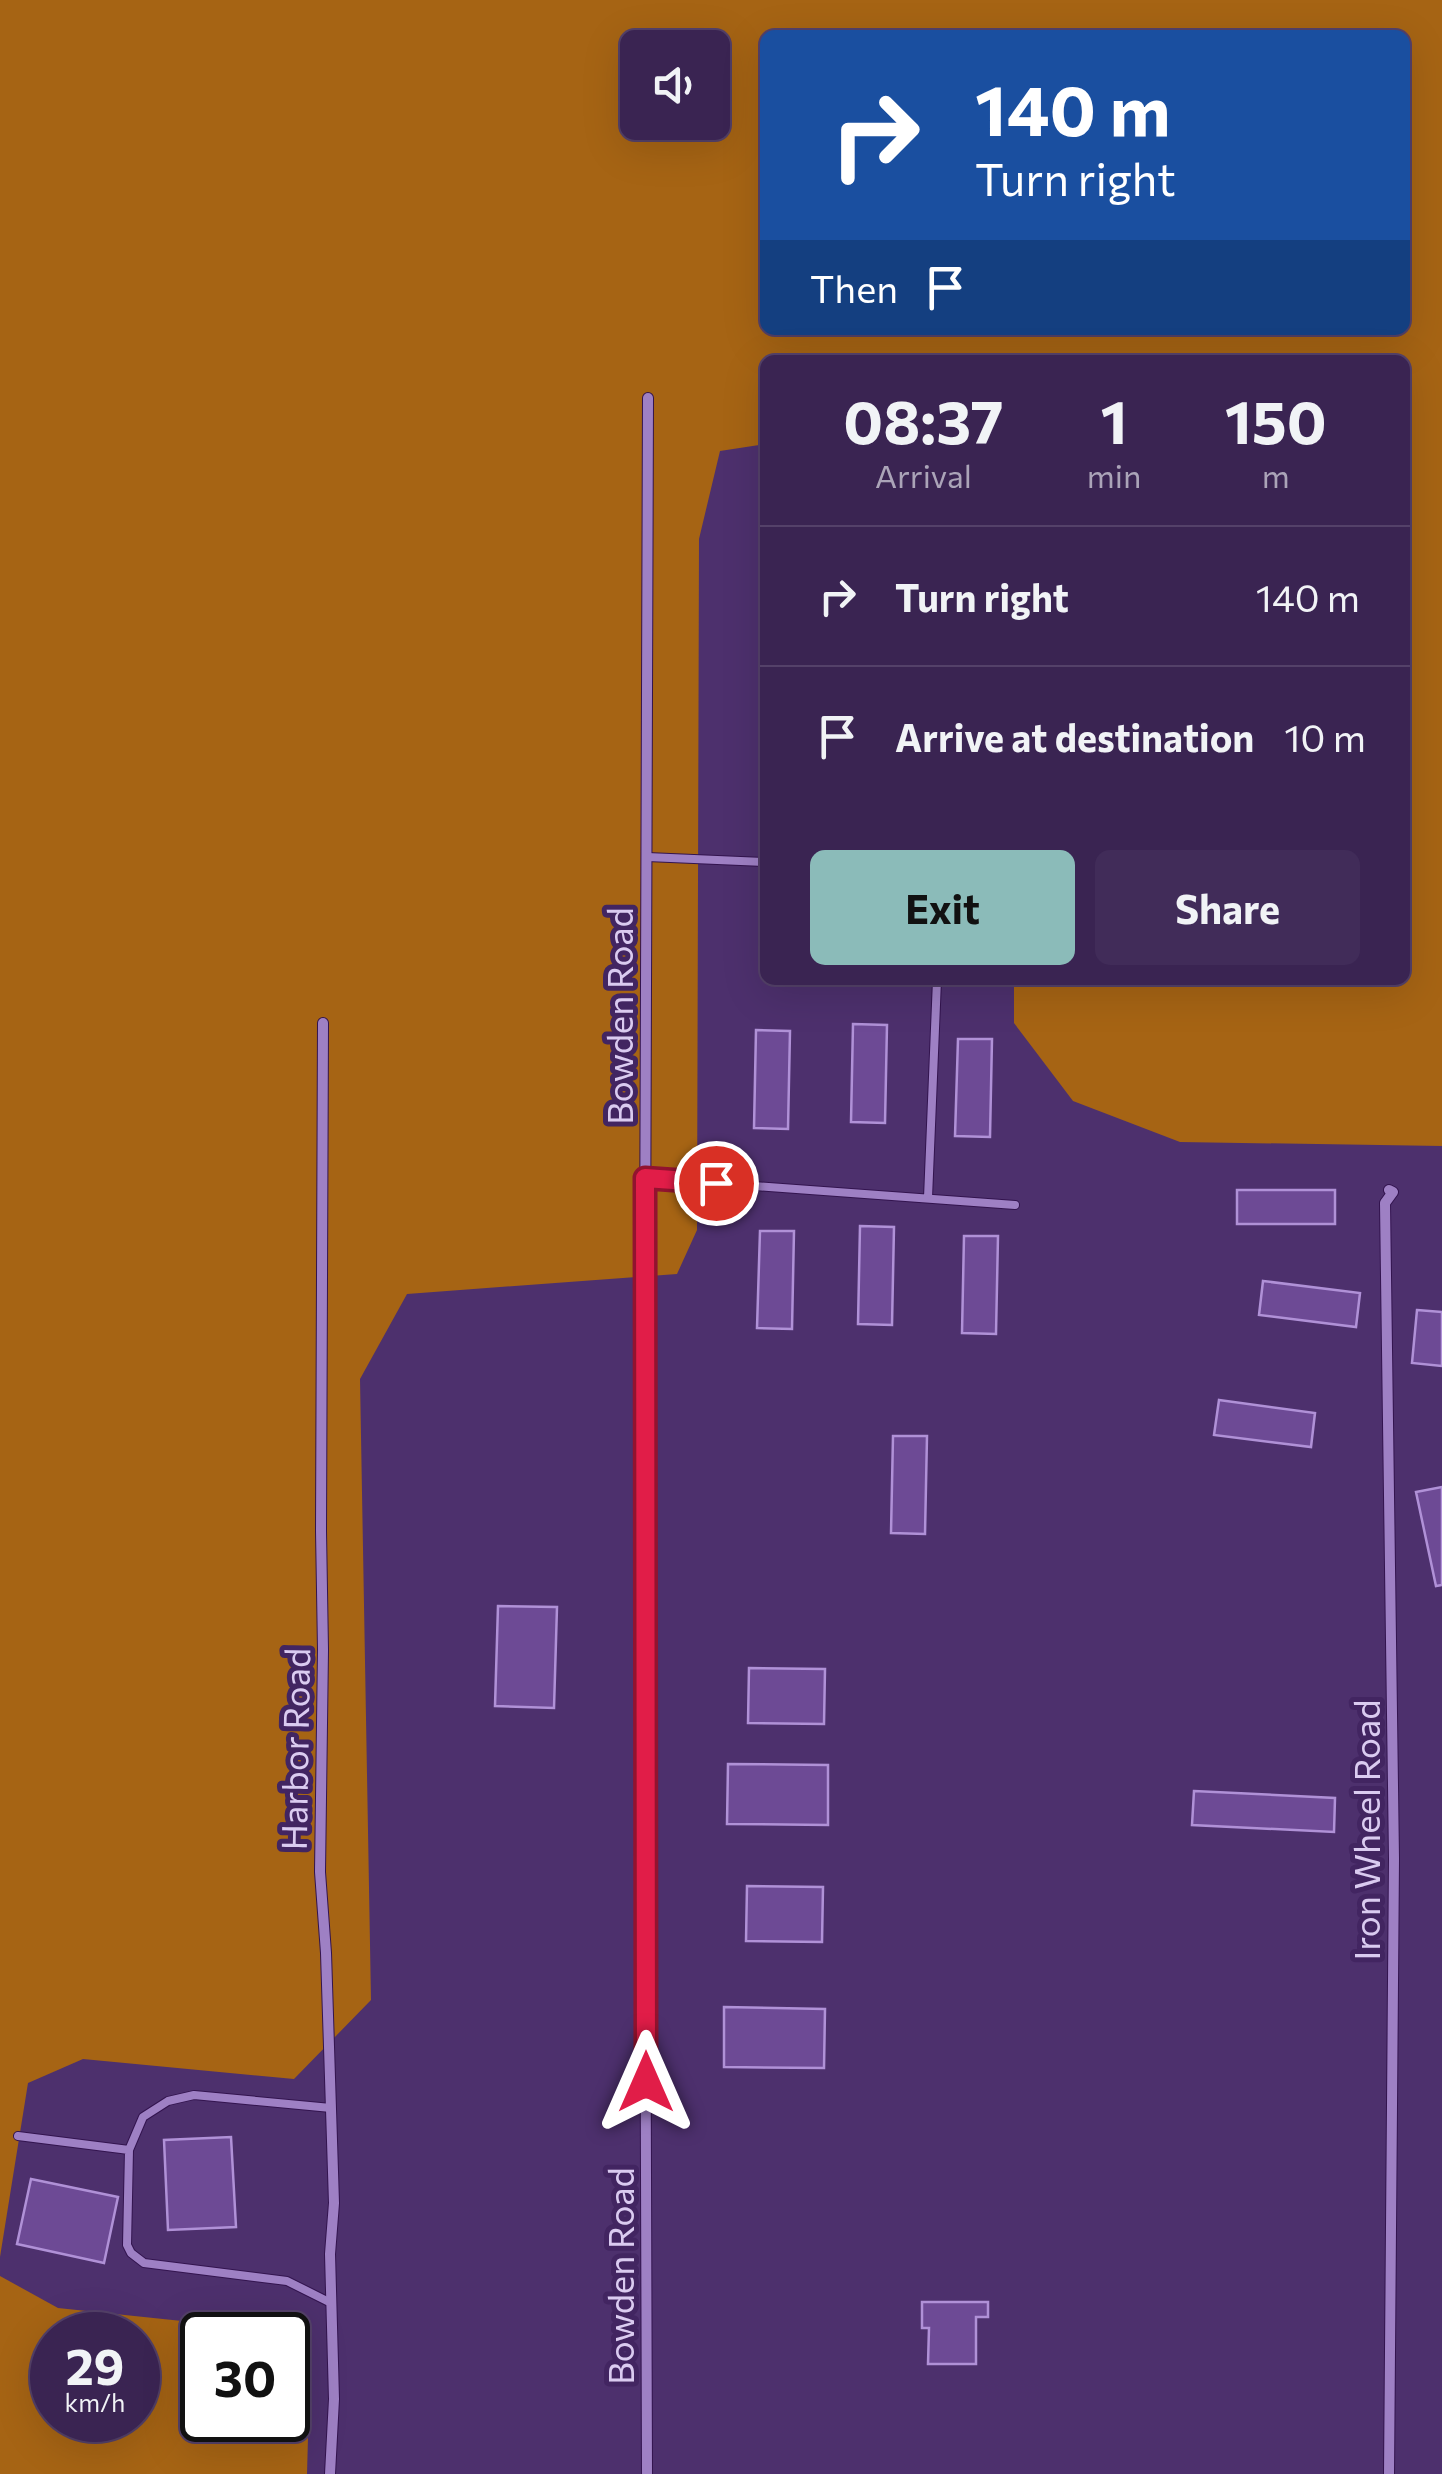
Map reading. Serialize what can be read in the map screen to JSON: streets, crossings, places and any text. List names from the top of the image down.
{
  "streets": {
    "street": ["Bowden Road", "Harbor Road", "Iron Wheel Road"]
  },
  "page": {
    "turn": ["140 m", "Turn right"],
    "then": "Then",
    "eta": [
      "08:37",
      "Arrival",
      "1",
      "min",
      "150",
      "m"
    ],
    "list": [
      {
        "name": "Turn right",
        "value": "140 m"
      },
      {
        "name": "Arrive at destination",
        "value": "10 m"
      }
    ],
    "buttons": ["Exit", "Share"],
    "speed": "29 km/h",
    "limit": "30"
  }
}
